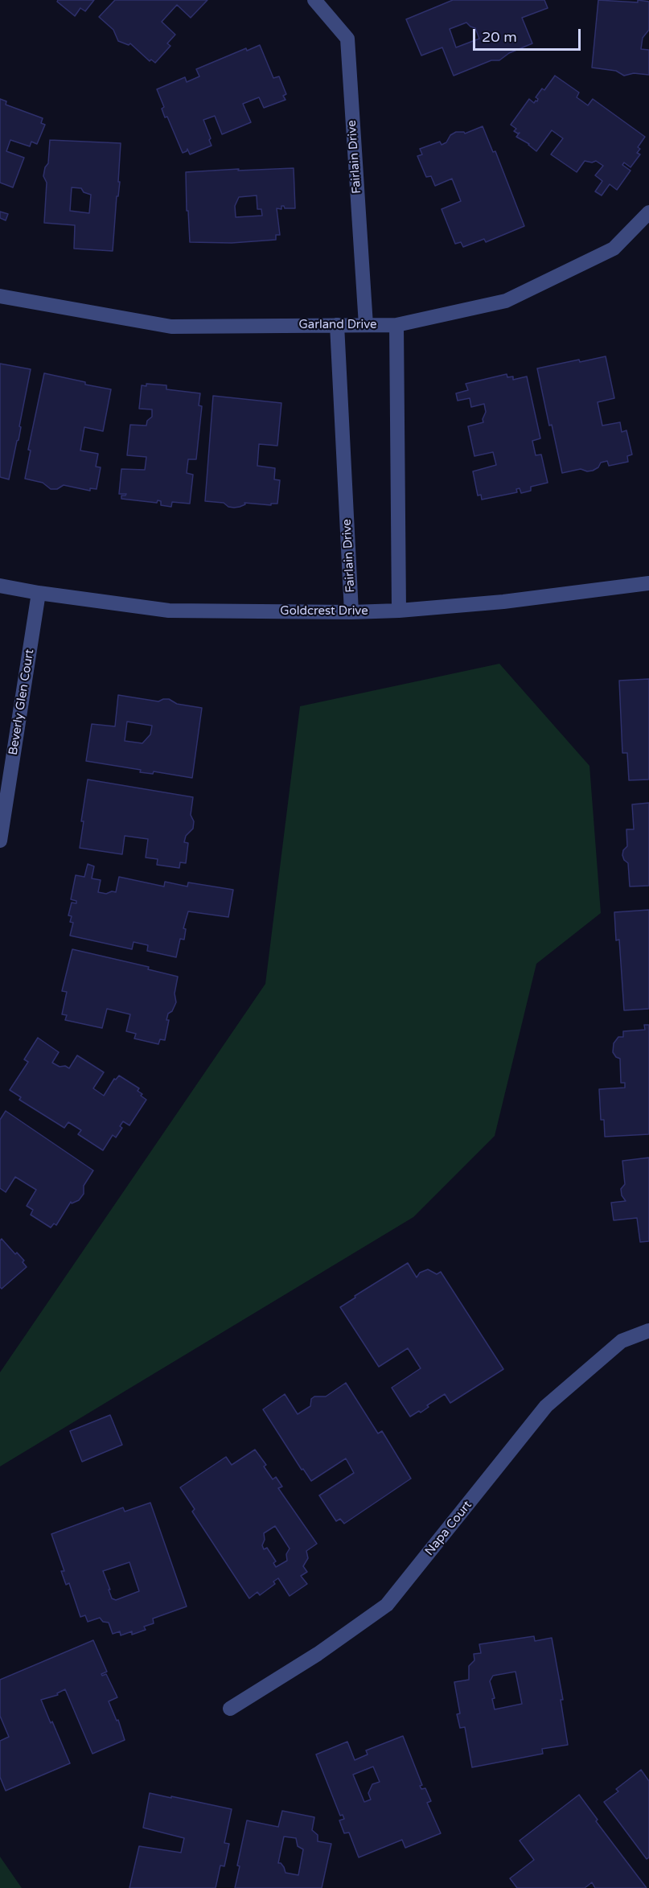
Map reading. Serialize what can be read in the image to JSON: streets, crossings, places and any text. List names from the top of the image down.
{
  "streets": {
    "street": [
      "Fairlain Drive",
      "Garland Drive",
      "Goldcrest Drive",
      "Beverly Glen Court",
      "Napa Court"
    ]
  },
  "crossings": [
    ["Fairlain Drive", "Garland Drive"],
    ["Fairlain Drive", "Goldcrest Drive"],
    ["Goldcrest Drive", "Beverly Glen Court"]
  ],
  "scale_bar": "20 m"
}
